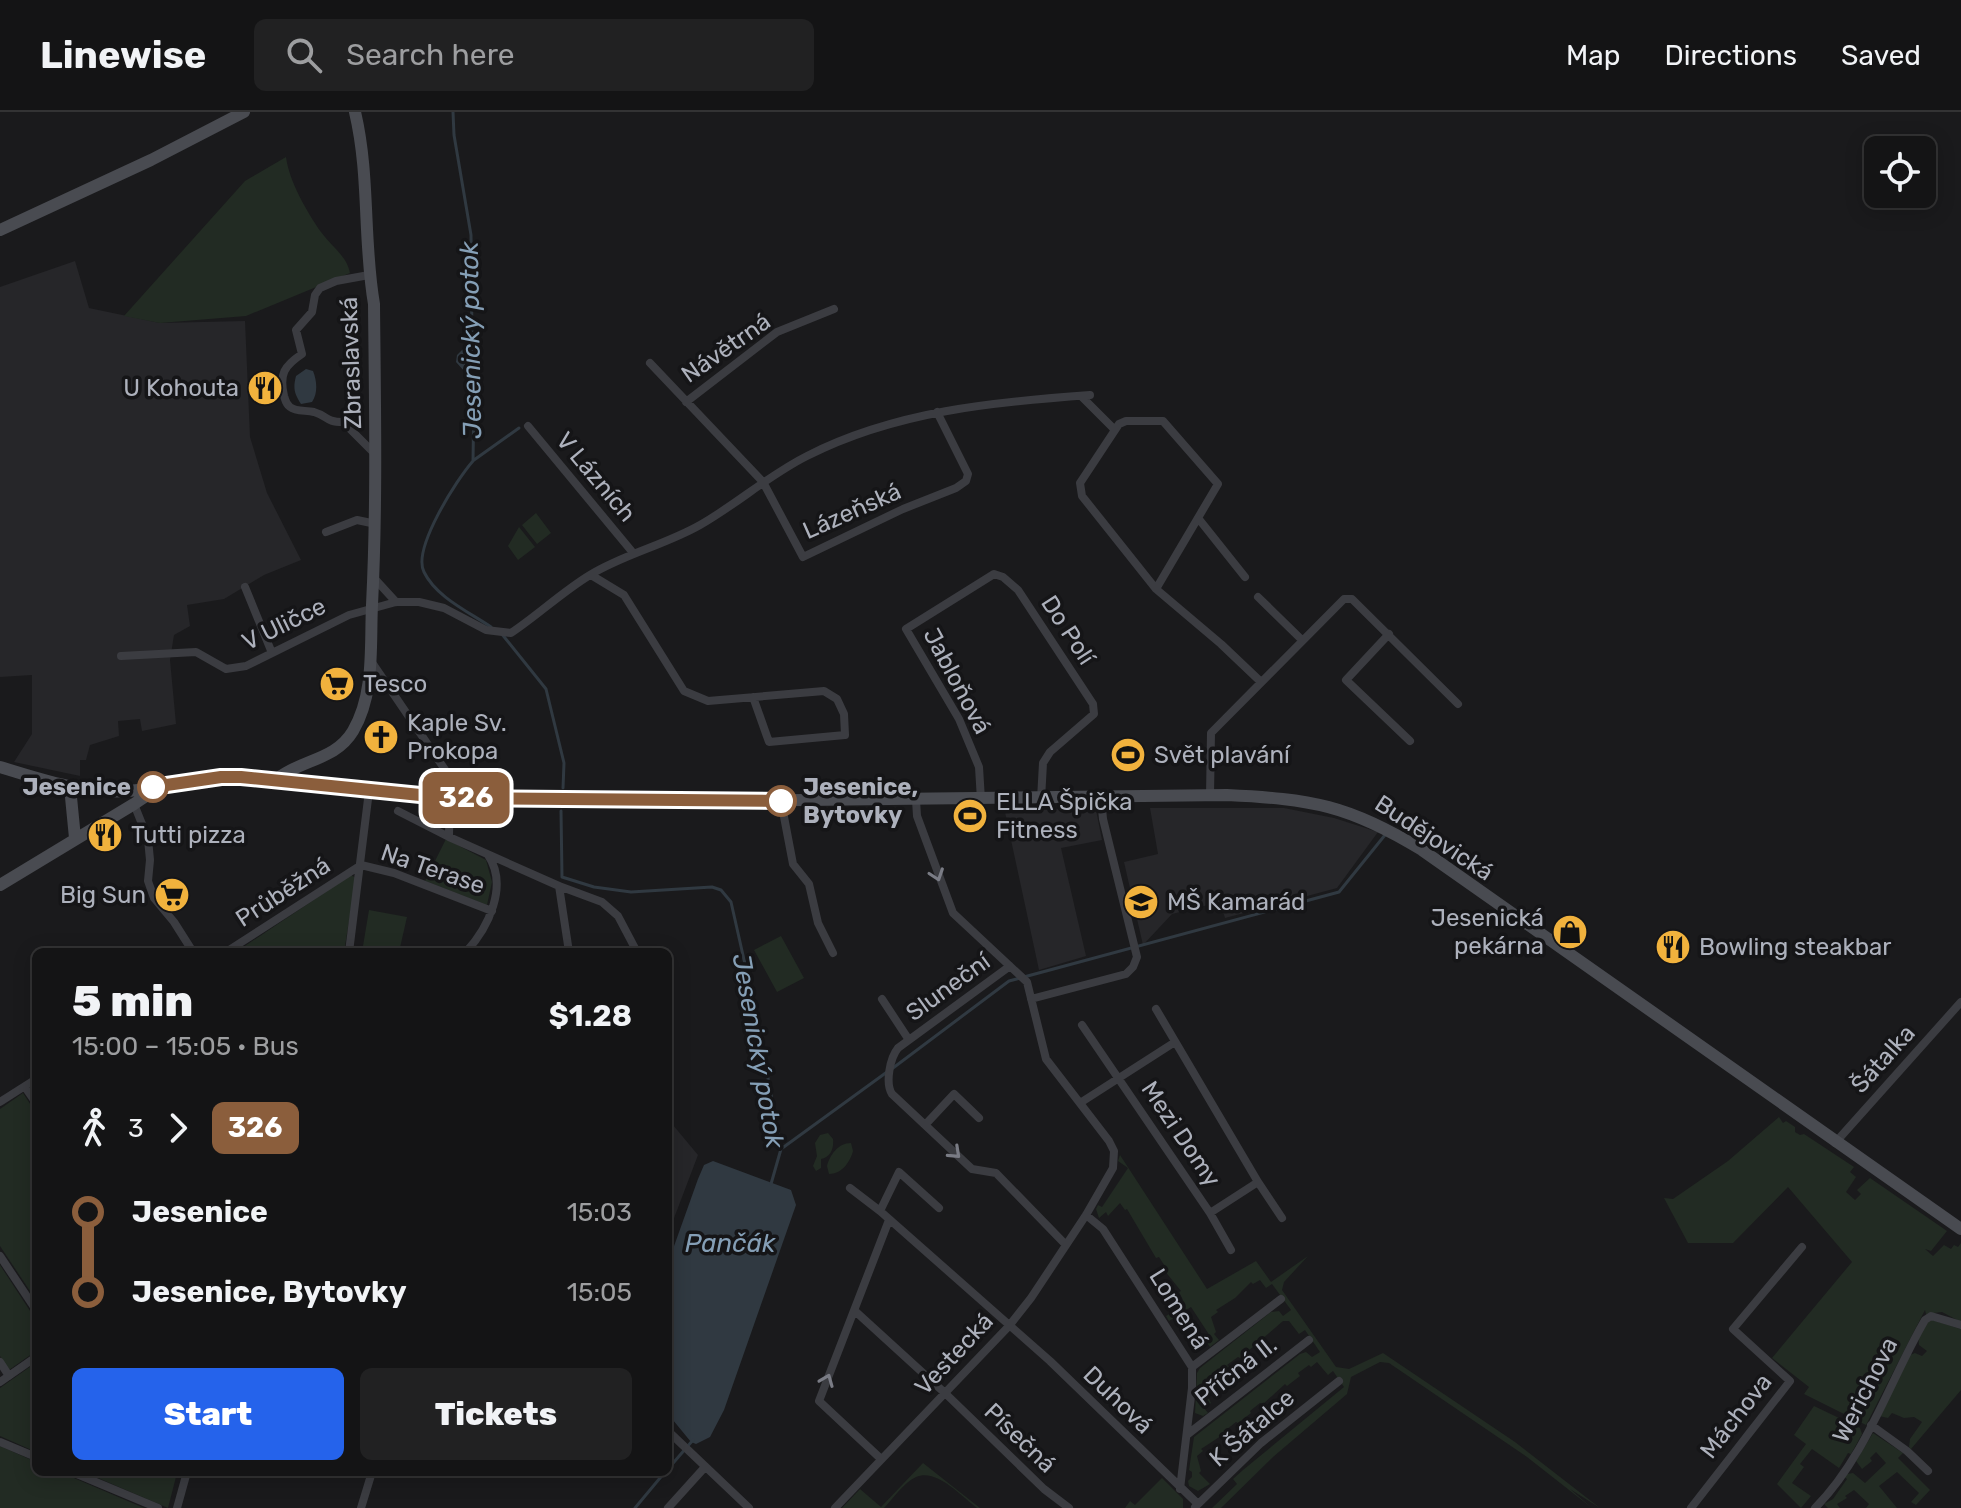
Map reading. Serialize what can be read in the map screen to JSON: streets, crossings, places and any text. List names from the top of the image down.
{
  "streets": {
    "main road": ["Zbraslavská", "Budějovická"],
    "street": [
      "Návětrná",
      "V Lázních",
      "Lázeňská",
      "V Uličce",
      "Do Polí",
      "Jabloňová",
      "Na Terase",
      "Průběžná",
      "Sluneční",
      "Šátalka",
      "Mezi Domy",
      "Lomená",
      "Vestecká",
      "Příčná II.",
      "Werichova",
      "Duhová",
      "Máchova",
      "K Šátalce",
      "Písečná"
    ]
  },
  "crossings": [
    ["Návětrná", "V Lázních"],
    ["Návětrná", "Lázeňská"],
    ["Zbraslavská", "V Lázních"],
    ["Zbraslavská", "V Uličce"],
    ["Zbraslavská", "Budějovická"],
    ["V Lázních", "Lázeňská"],
    ["V Lázních", "V Uličce"],
    ["Do Polí", "Jabloňová"],
    ["Do Polí", "Budějovická"],
    ["Jabloňová", "Budějovická"],
    ["Budějovická", "Šátalka"],
    ["Na Terase", "Průběžná"],
    ["Sluneční", "Vestecká"],
    ["Mezi Domy", "Vestecká"],
    ["Lomená", "Vestecká"],
    ["Lomená", "Příčná II."],
    ["Lomená", "Duhová"],
    ["Vestecká", "Duhová"],
    ["Vestecká", "Písečná"],
    ["Duhová", "K Šátalce"]
  ],
  "one_way": ["Sluneční"],
  "water": ["Jesenický potok", "Pančák"],
  "places": {
    "restaurant": ["U Kohouta", "Tutti pizza", "Bowling steakbar"],
    "supermarket": ["Tesco", "Big Sun"],
    "church": ["Kaple Sv. Prokopa"],
    "sports": ["Svět plavání", "ELLA Špička Fitness"],
    "other": ["Jesenice", "Jesenice, Bytovky"],
    "school or university": ["MŠ Kamarád"],
    "shop": ["Jesenická pekárna"]
  },
  "lines": ["bus line 326"],
  "page": {
    "header": "Linewise",
    "search": "Search here",
    "nav": ["Map", "Directions", "Saved"],
    "on_map": "326",
    "heading": ["5 min", "15:00 – 15:05 · Bus", "$1.28"],
    "legs": ["3", "326"],
    "list": [
      {
        "name": "Jesenice",
        "value": "15:03"
      },
      {
        "name": "Jesenice, Bytovky",
        "value": "15:05"
      }
    ],
    "buttons": ["Start", "Tickets"]
  }
}
